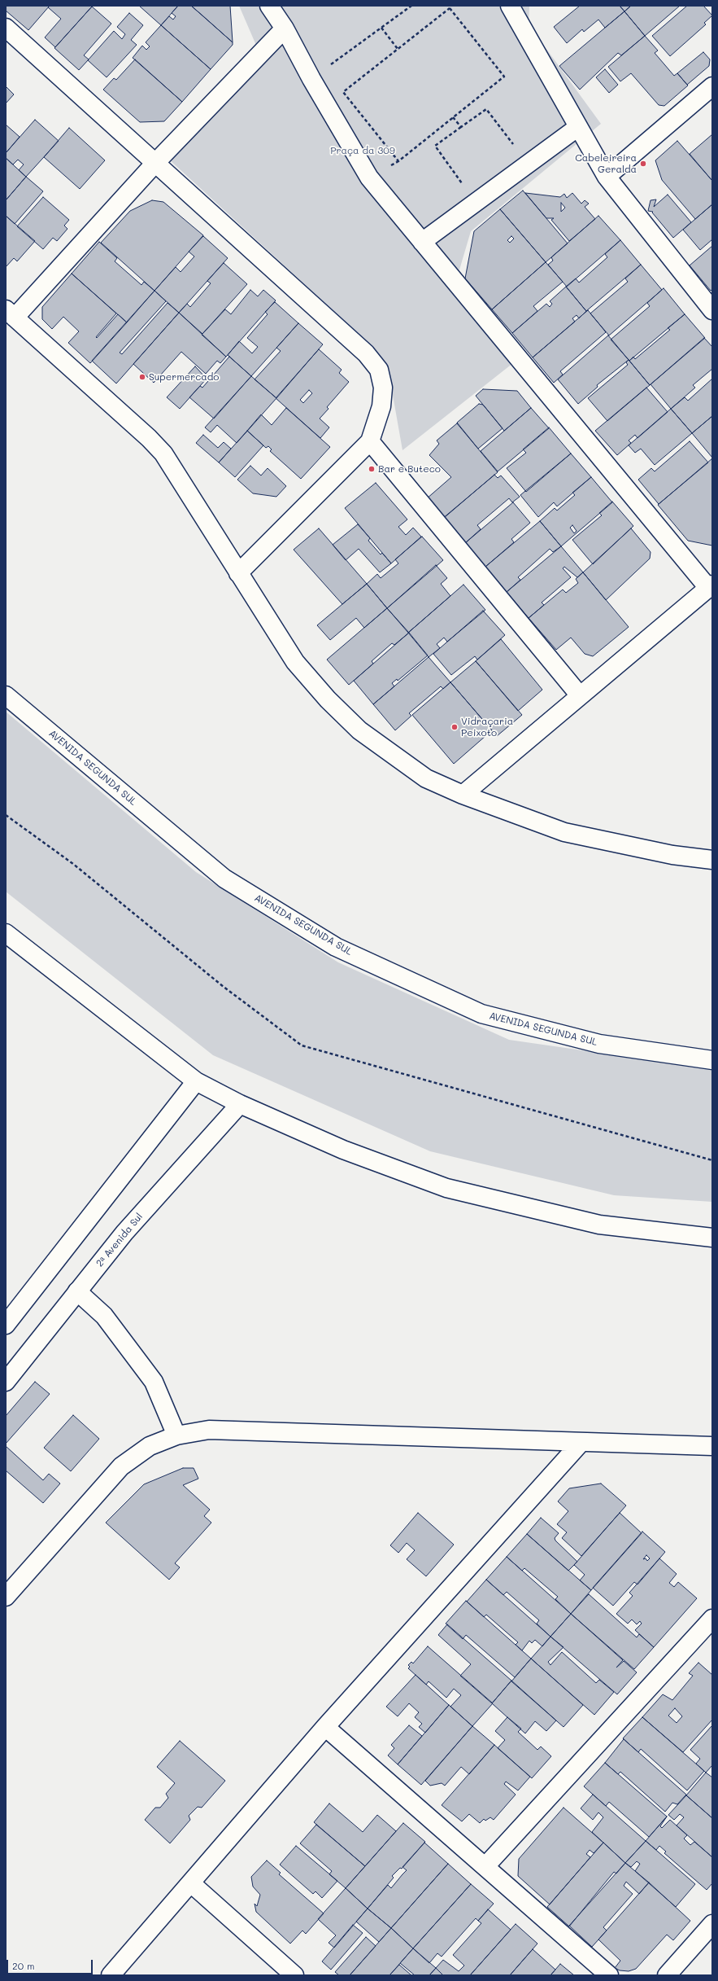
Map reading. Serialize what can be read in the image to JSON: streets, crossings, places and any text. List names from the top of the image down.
{
  "streets": {
    "street": ["AVENIDA SEGUNDA SUL", "2ᵃ Avenida Sul"]
  },
  "parks": ["Praça da 309"],
  "places": [
    "Cabeleireira Geralda",
    "Supermercado",
    "Bar e Buteco",
    "Vidraçaria Peixoto"
  ],
  "scale_bar": "20 m"
}
